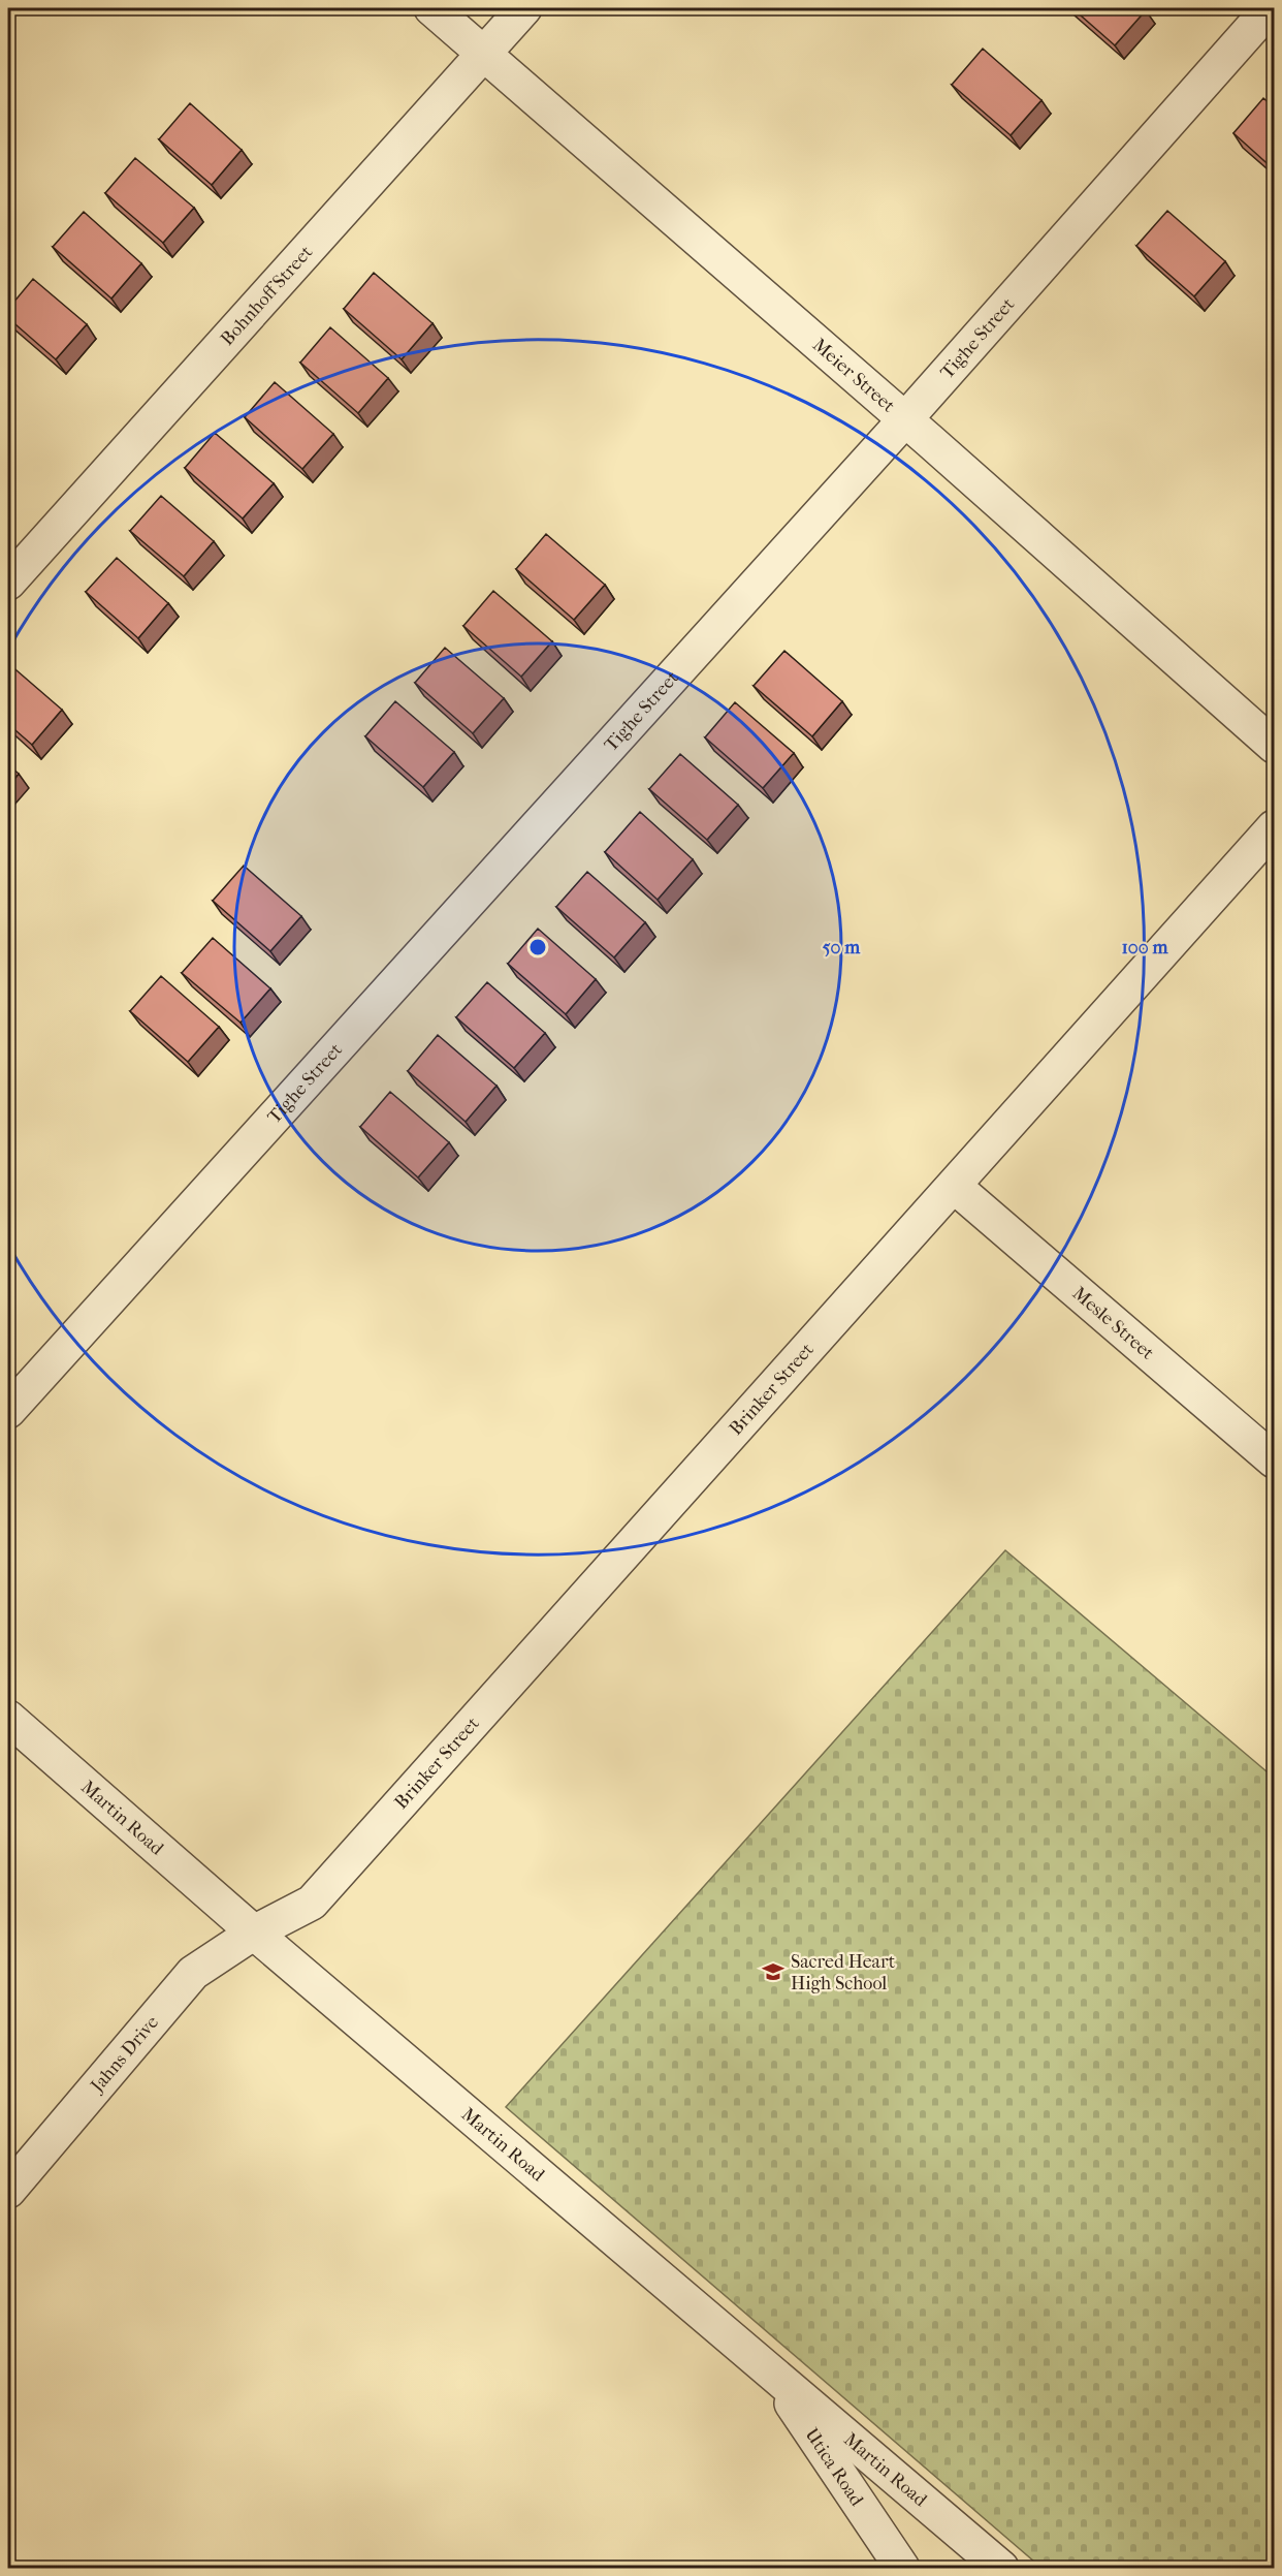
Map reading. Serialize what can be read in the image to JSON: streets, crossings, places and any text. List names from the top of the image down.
{
  "streets": {
    "street": [
      "Bohnhoff Street",
      "Tighe Street",
      "Meier Street",
      "Mesle Street",
      "Brinker Street",
      "Martin Road",
      "Jahns Drive",
      "Utica Road"
    ]
  },
  "crossings": [
    ["Bohnhoff Street", "Meier Street"],
    ["Tighe Street", "Meier Street"],
    ["Mesle Street", "Brinker Street"],
    ["Brinker Street", "Martin Road"],
    ["Brinker Street", "Jahns Drive"],
    ["Martin Road", "Jahns Drive"],
    ["Martin Road", "Utica Road"]
  ],
  "places": {
    "school or university": ["Sacred Heart High School"]
  },
  "rings": ["50 m", "100 m"]
}
